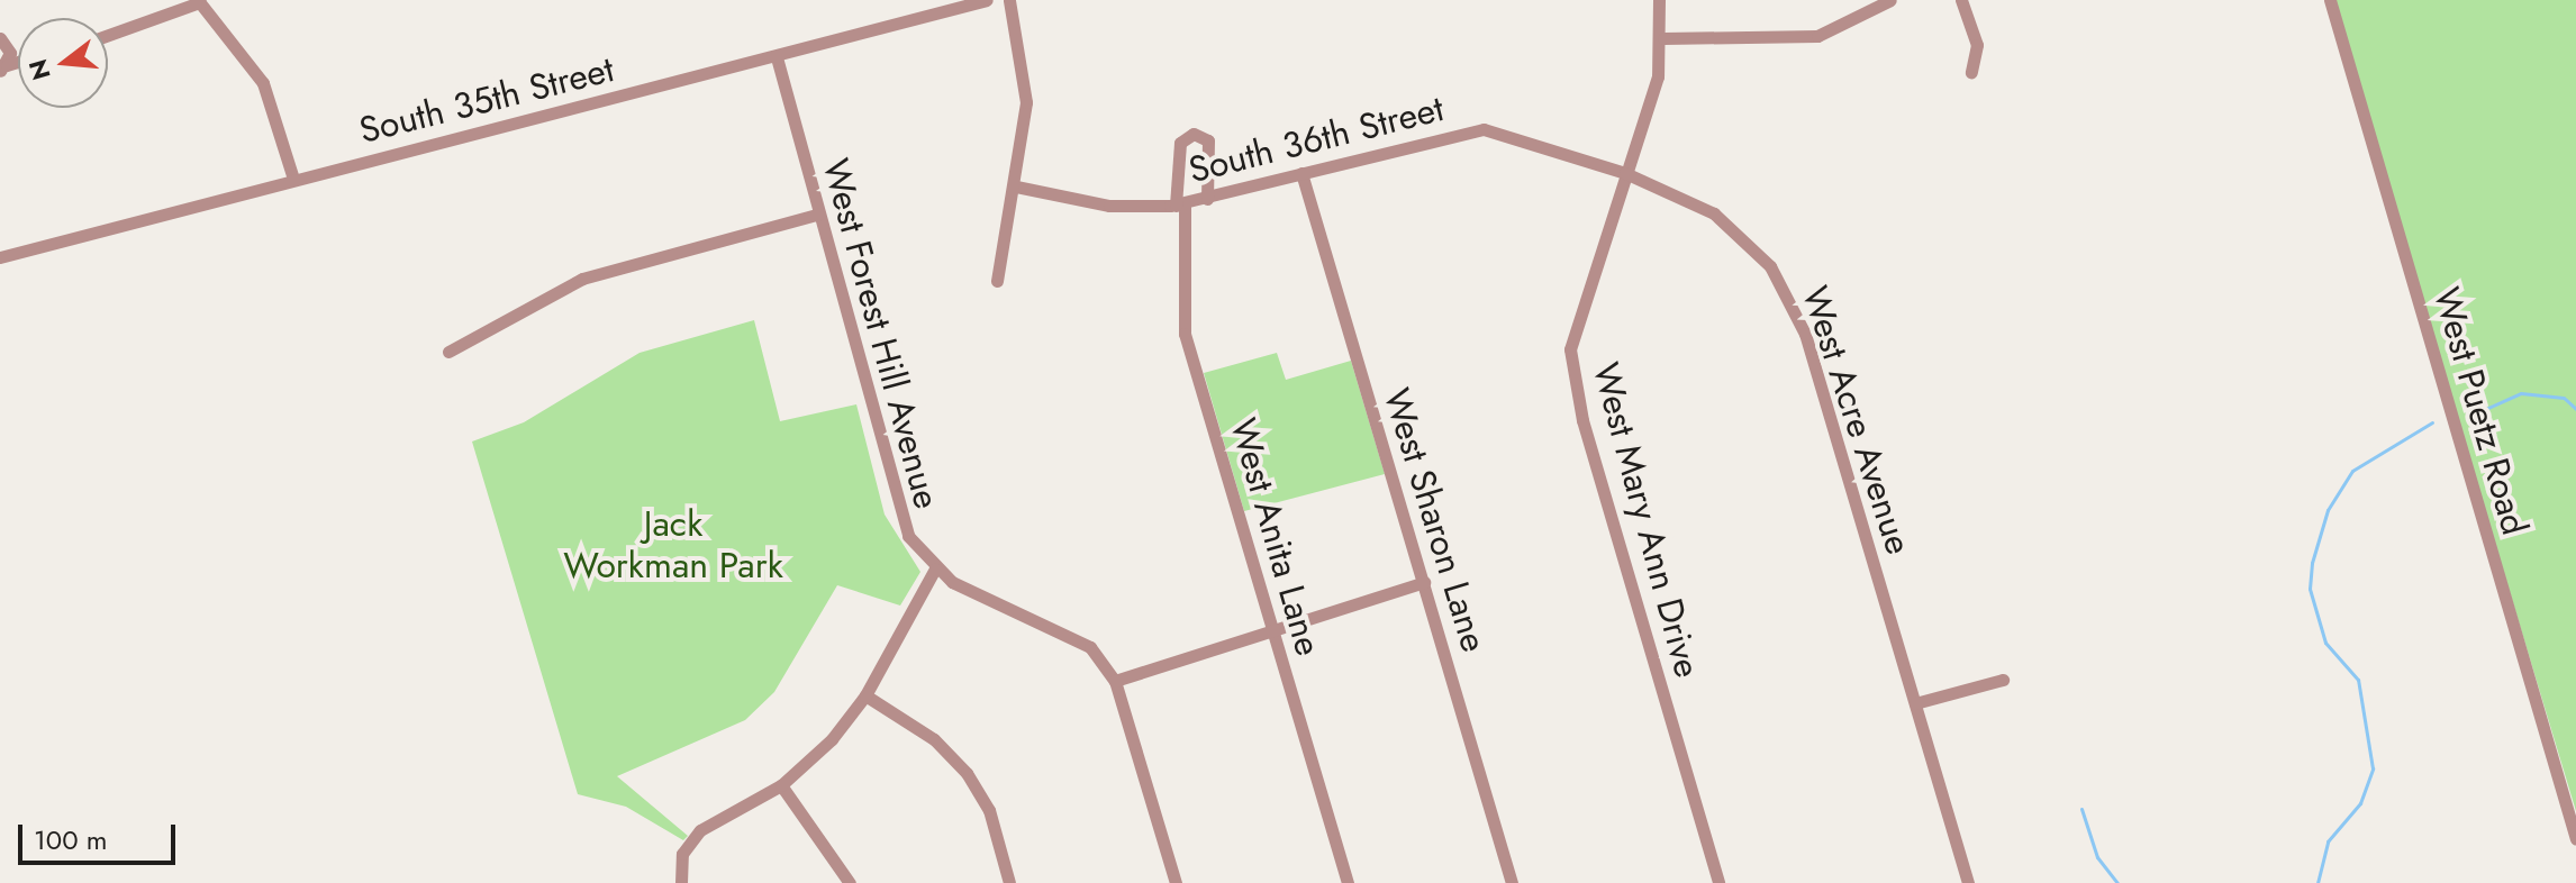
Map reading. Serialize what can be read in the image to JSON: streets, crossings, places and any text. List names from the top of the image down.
{
  "streets": {
    "street": [
      "South 35th Street",
      "South 36th Street",
      "West Forest Hill Avenue",
      "West Puetz Road",
      "West Acre Avenue",
      "West Sharon Lane",
      "West Mary Ann Drive",
      "West Anita Lane"
    ]
  },
  "crossings": [
    ["South 35th Street", "West Forest Hill Avenue"],
    ["South 36th Street", "West Acre Avenue"],
    ["South 36th Street", "West Sharon Lane"],
    ["South 36th Street", "West Mary Ann Drive"],
    ["South 36th Street", "West Anita Lane"],
    ["West Acre Avenue", "West Mary Ann Drive"]
  ],
  "parks": ["Jack Workman Park"],
  "scale_bar": "100 m",
  "north": "left"
}
